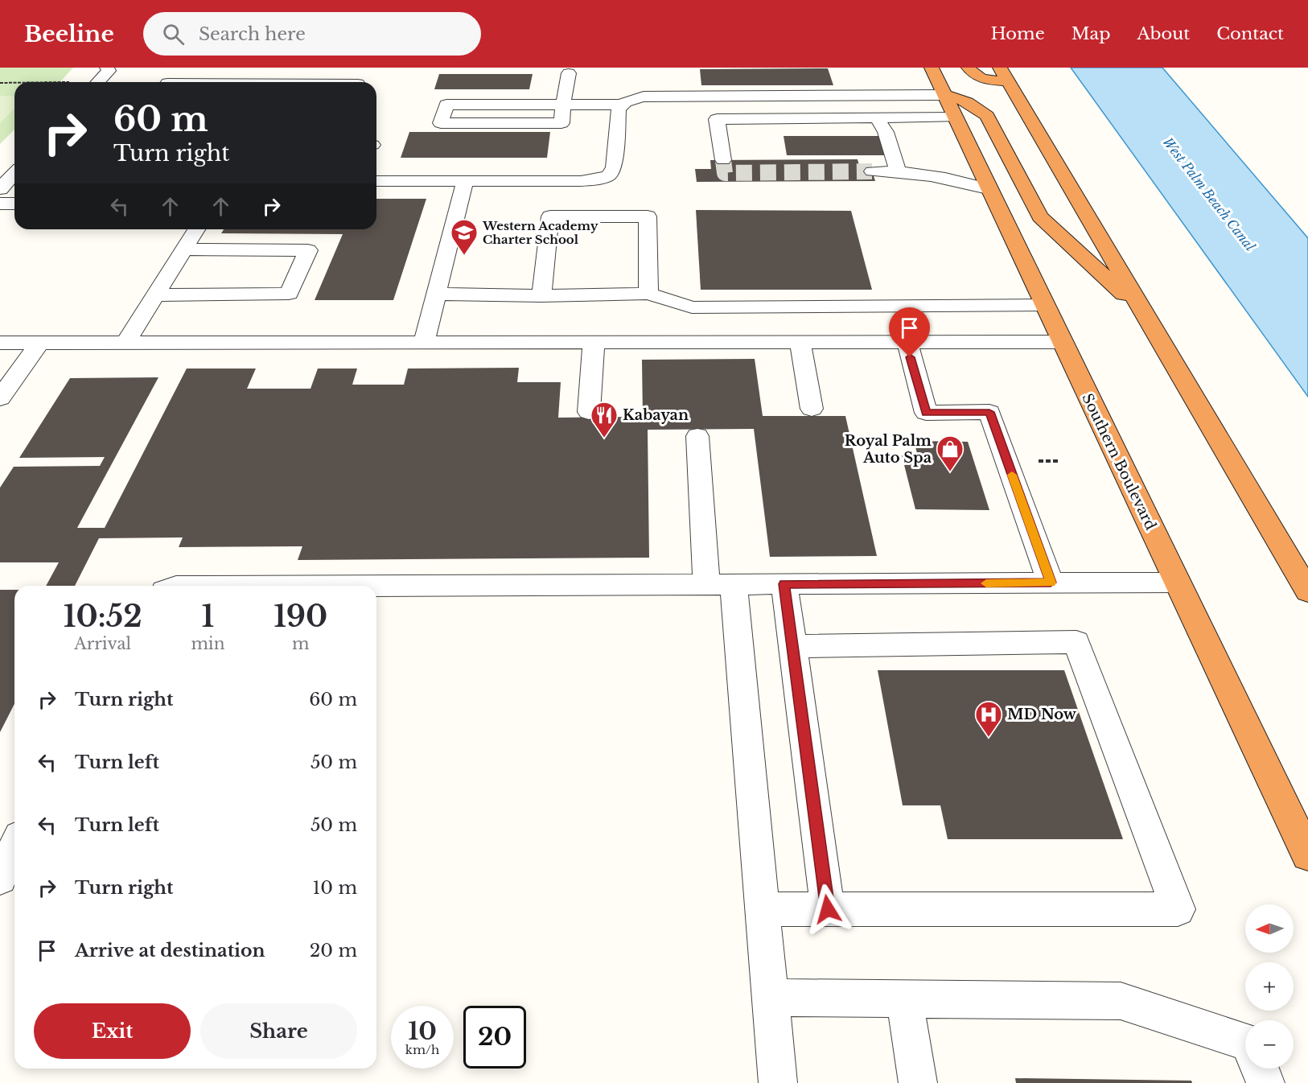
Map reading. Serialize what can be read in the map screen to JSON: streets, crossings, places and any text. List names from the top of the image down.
{
  "streets": {
    "highway": ["Southern Boulevard"]
  },
  "water": ["West Palm Beach Canal"],
  "places": {
    "school or university": ["Western Academy Charter School"],
    "restaurant": ["Kabayan"],
    "shop": ["Royal Palm Auto Spa"],
    "hospital": ["MD Now"]
  },
  "north": "left",
  "page": {
    "header": "Beeline",
    "search": "Search here",
    "nav": [
      "Home",
      "Map",
      "About",
      "Contact"
    ],
    "turn": ["60 m", "Turn right"],
    "eta": [
      "10:52",
      "Arrival",
      "1",
      "min",
      "190",
      "m"
    ],
    "list": [
      {
        "name": "Turn right",
        "value": "60 m"
      },
      {
        "name": "Turn left",
        "value": "50 m"
      },
      {
        "name": "Turn left",
        "value": "50 m"
      },
      {
        "name": "Turn right",
        "value": "10 m"
      },
      {
        "name": "Arrive at destination",
        "value": "20 m"
      }
    ],
    "map_buttons": ["+", "−"],
    "buttons": ["Exit", "Share"],
    "speed": "10 km/h",
    "limit": "20"
  }
}
